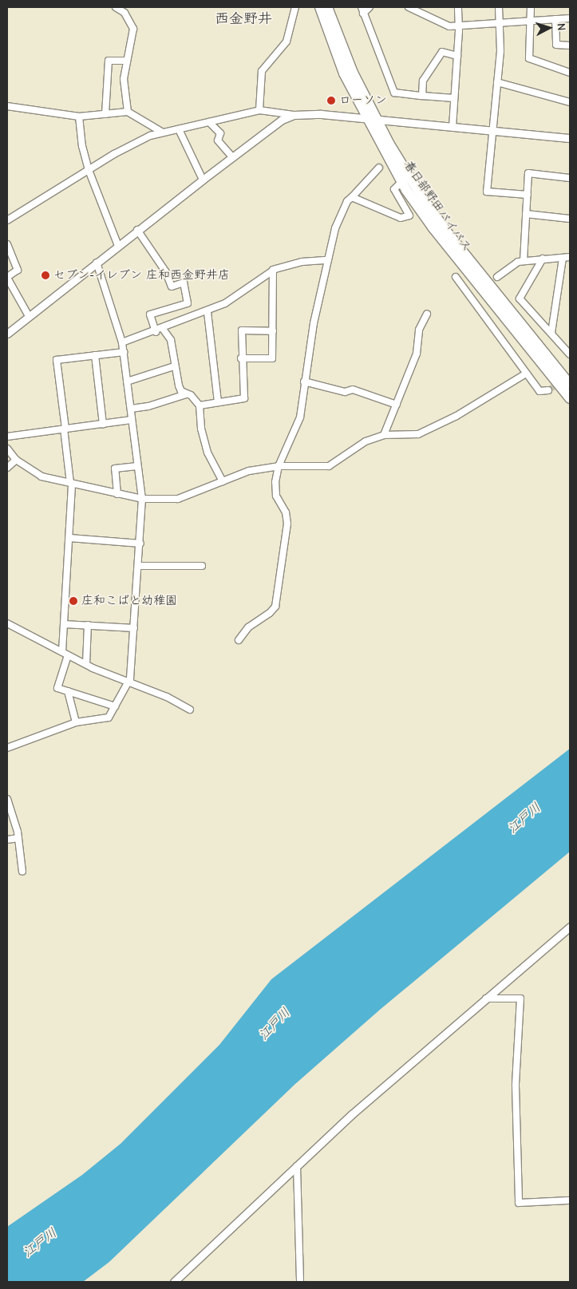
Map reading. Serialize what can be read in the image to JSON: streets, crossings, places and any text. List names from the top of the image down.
{
  "streets": {
    "highway": ["春日部野田バイパス"]
  },
  "districts": ["西金野井"],
  "water": ["江戸川"],
  "places": ["ローソン", "セブン-イレブン 庄和西金野井店", "庄和こばと幼稚園"],
  "north": "right"
}
